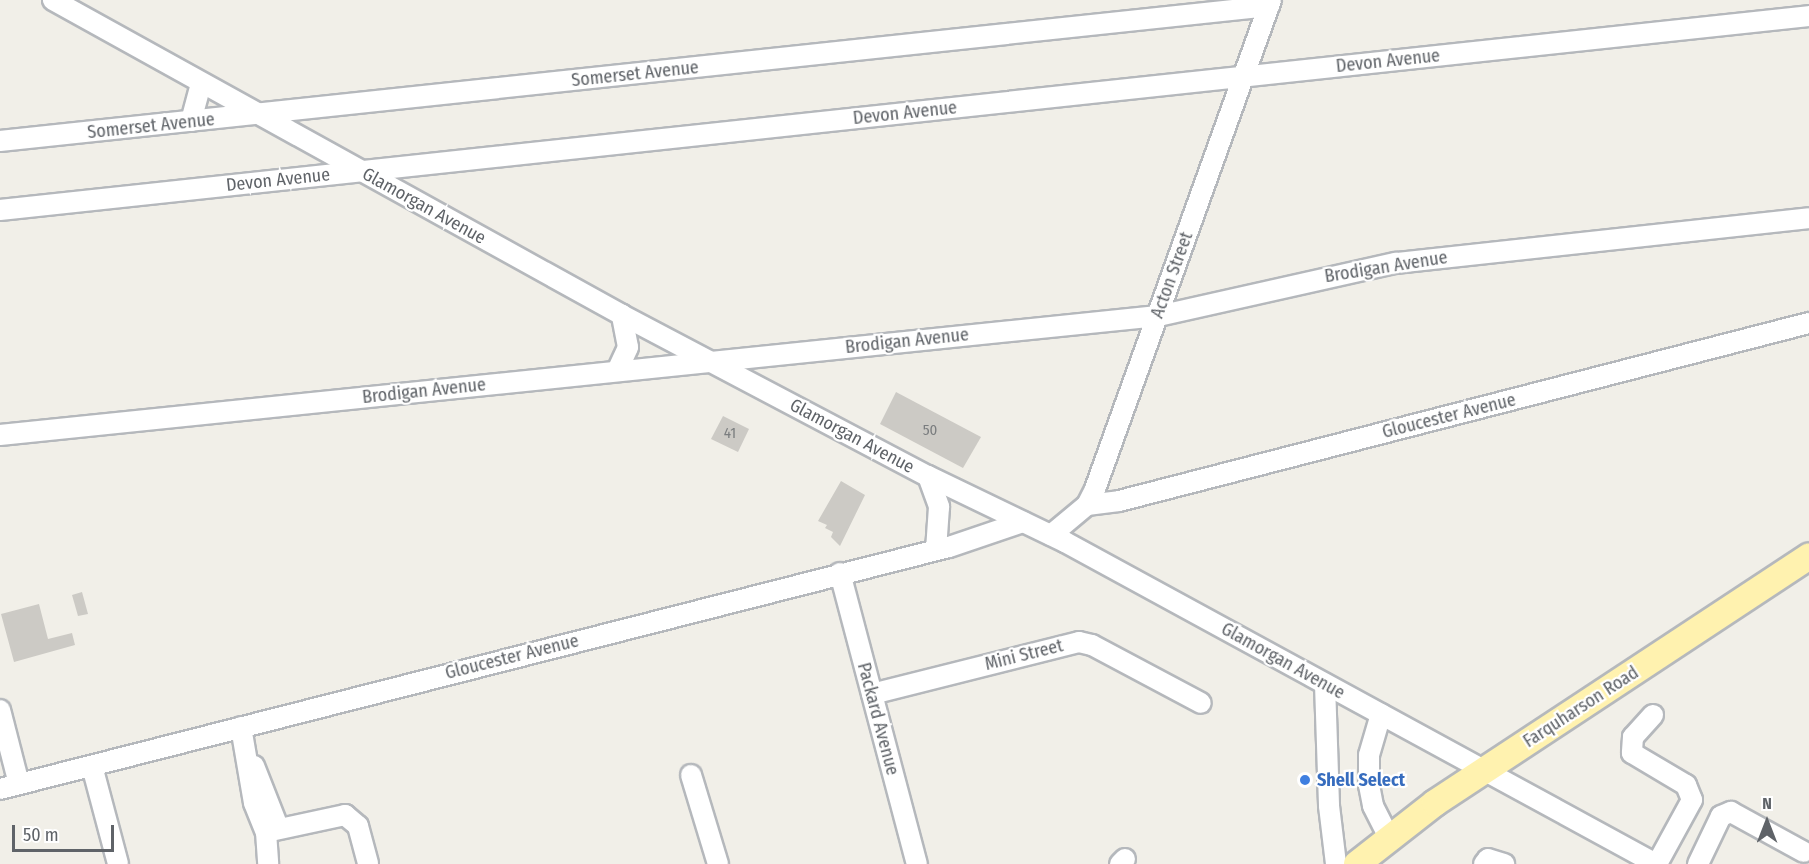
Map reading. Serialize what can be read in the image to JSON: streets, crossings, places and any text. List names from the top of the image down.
{
  "streets": {
    "main road": ["Farquharson Road"],
    "street": [
      "Devon Avenue",
      "Somerset Avenue",
      "Glamorgan Avenue",
      "Brodigan Avenue",
      "Acton Street",
      "Gloucester Avenue",
      "Mini Street",
      "Packard Avenue"
    ]
  },
  "crossings": [
    ["Devon Avenue", "Glamorgan Avenue"],
    ["Devon Avenue", "Acton Street"],
    ["Somerset Avenue", "Glamorgan Avenue"],
    ["Somerset Avenue", "Acton Street"],
    ["Glamorgan Avenue", "Brodigan Avenue"],
    ["Glamorgan Avenue", "Acton Street"],
    ["Glamorgan Avenue", "Gloucester Avenue"],
    ["Glamorgan Avenue", "Farquharson Road"],
    ["Brodigan Avenue", "Acton Street"],
    ["Acton Street", "Gloucester Avenue"],
    ["Gloucester Avenue", "Packard Avenue"],
    ["Mini Street", "Packard Avenue"]
  ],
  "places": ["Shell Select"],
  "house_numbers": ["50", "41"],
  "scale_bar": "50 m",
  "north": "top"
}
